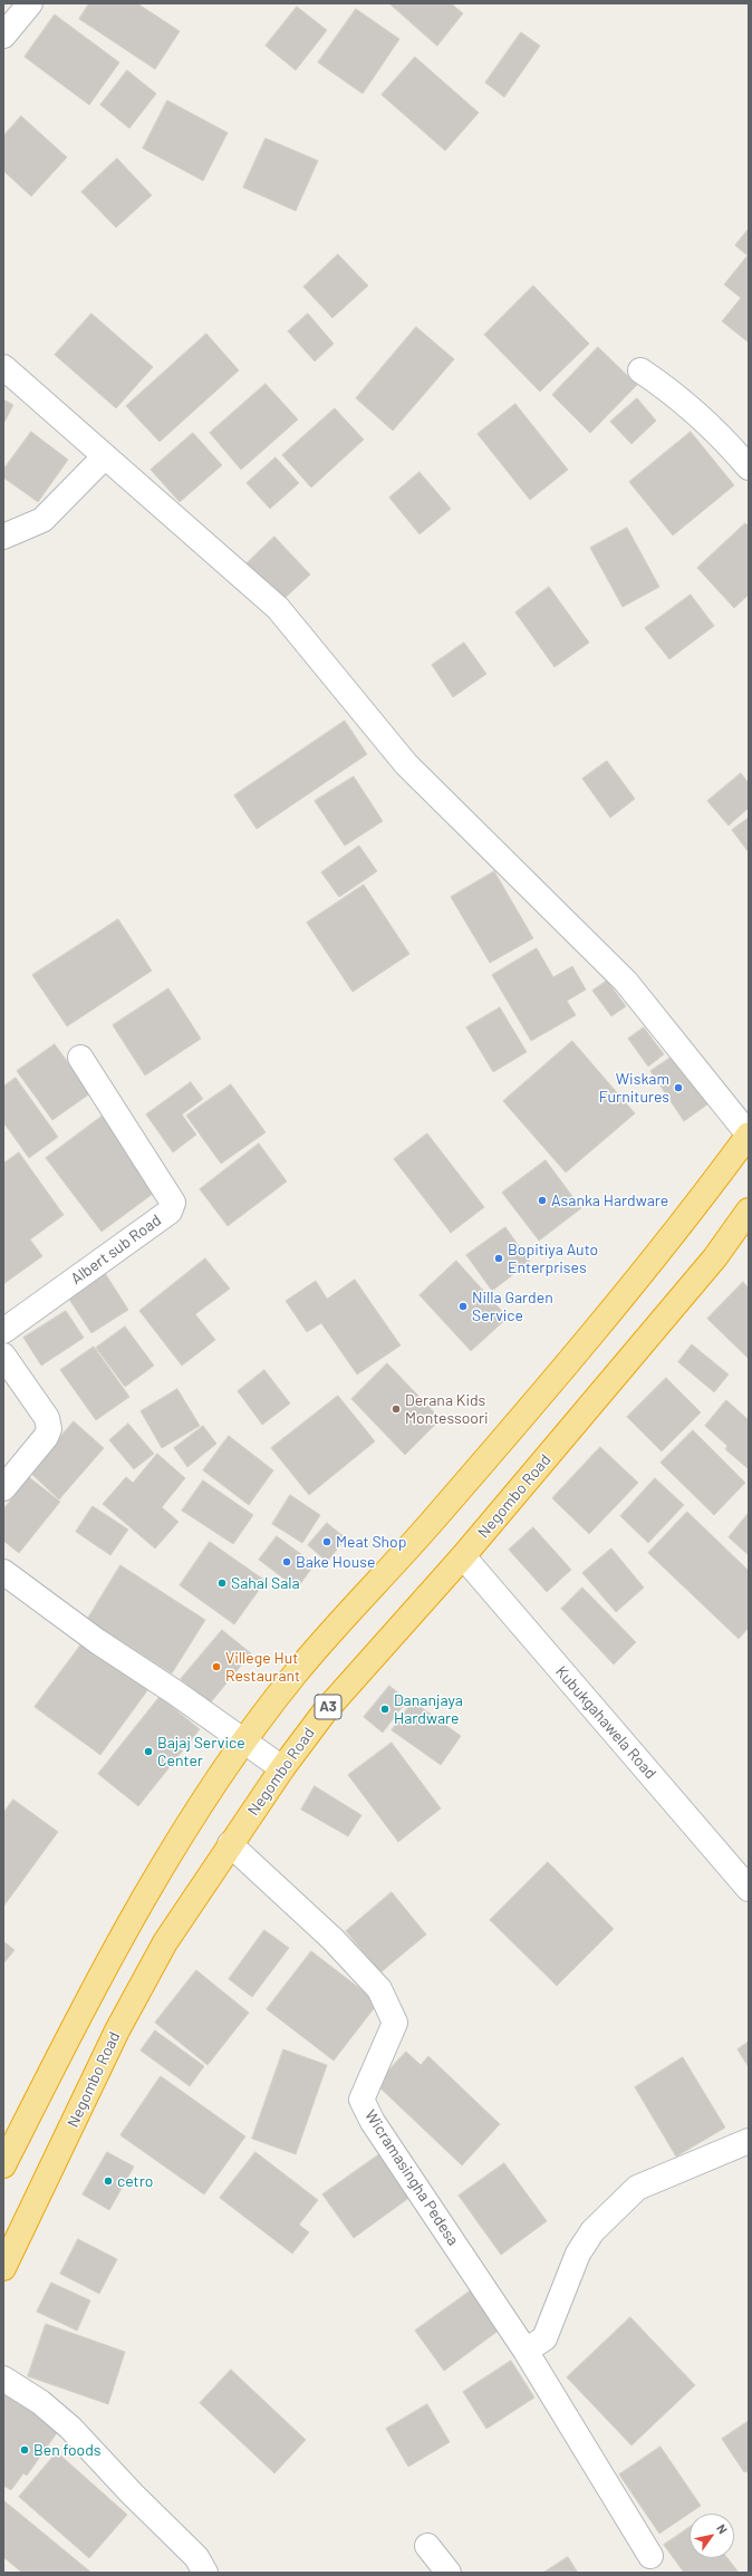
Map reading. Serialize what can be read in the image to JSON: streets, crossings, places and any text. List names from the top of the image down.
{
  "streets": {
    "highway": ["Negombo Road", "A3"],
    "street": ["Albert sub Road", "Kubukgahawela Road", "Wicramasingha Pedesa"]
  },
  "crossings": [
    ["Negombo Road", "Kubukgahawela Road"],
    ["Negombo Road", "Wicramasingha Pedesa"]
  ],
  "places": [
    "Wiskam Furnitures",
    "Asanka Hardware",
    "Bopitiya Auto Enterprises",
    "Nilla Garden Service",
    "Derana Kids Montessoori",
    "Meat Shop",
    "Bake House",
    "Sahal Sala",
    "Villege Hut Restaurant",
    "Dananjaya Hardware",
    "Bajaj Service Center",
    "cetro",
    "Ben foods"
  ],
  "north": "top right"
}
